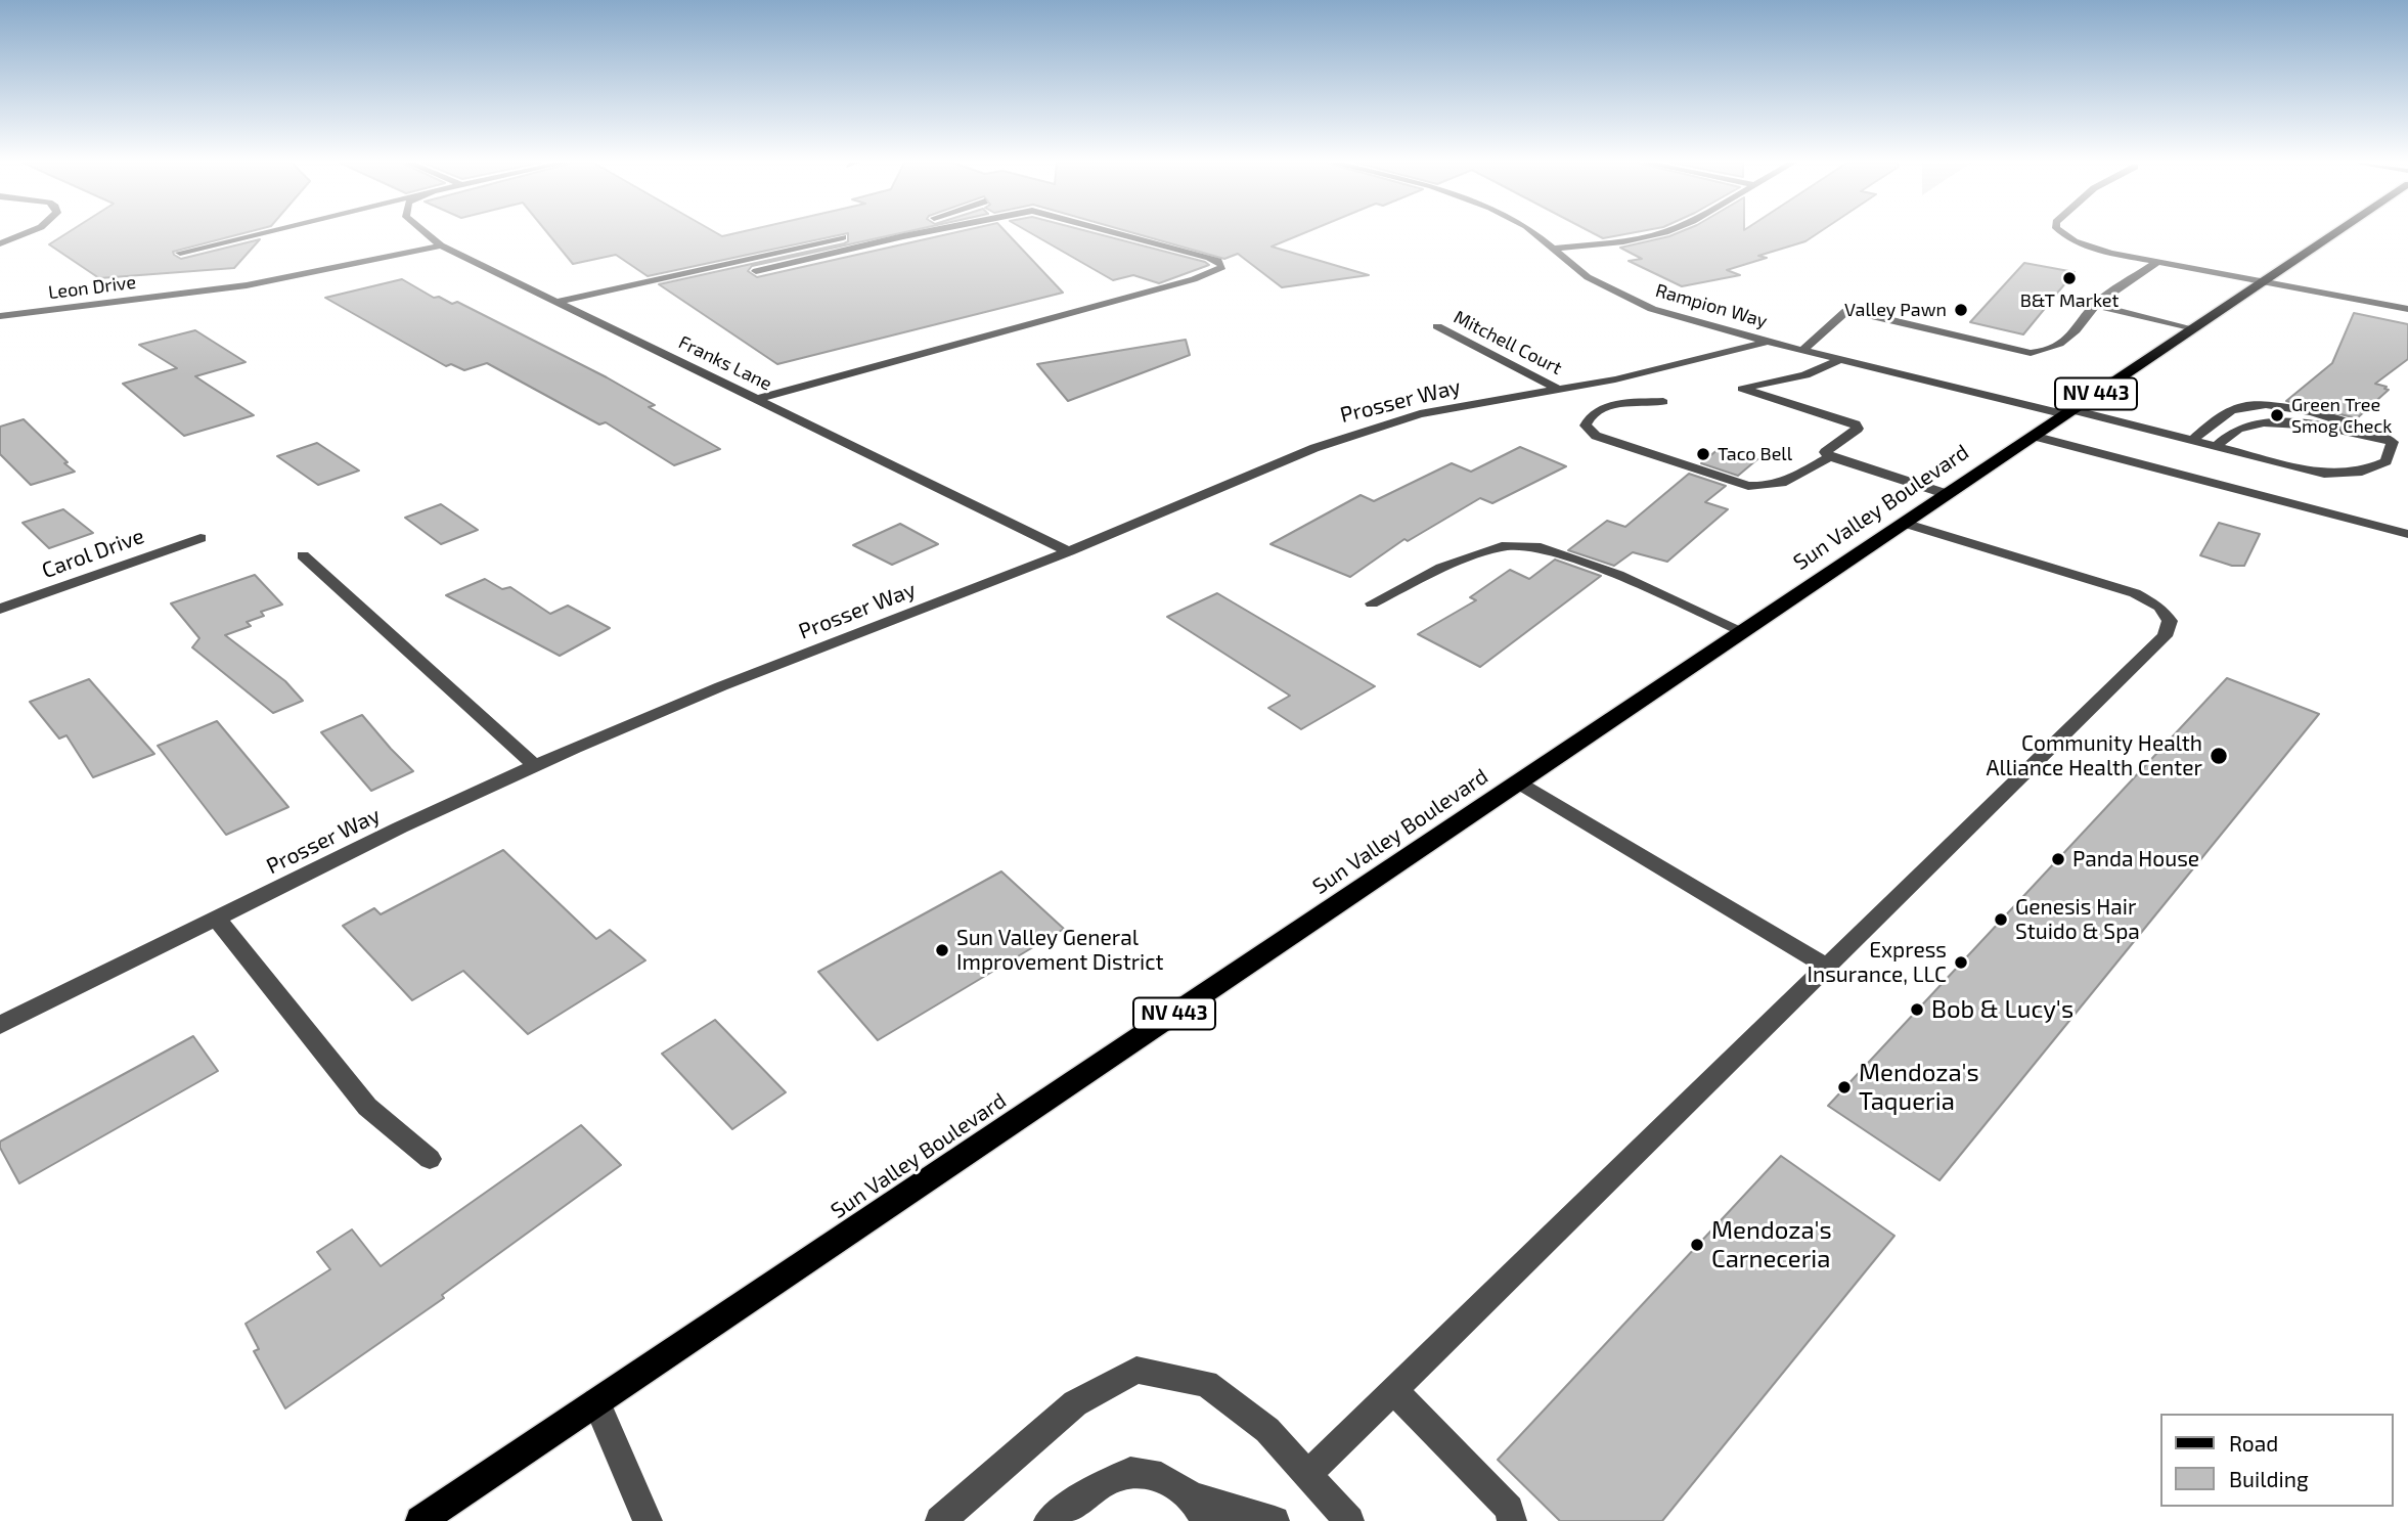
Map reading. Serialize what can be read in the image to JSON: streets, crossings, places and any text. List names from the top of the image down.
{
  "streets": {
    "main road": ["NV 443", "Sun Valley Boulevard"],
    "street": [
      "Leon Drive",
      "Rampion Way",
      "Mitchell Court",
      "Franks Lane",
      "Prosser Way",
      "Carol Drive"
    ]
  },
  "crossings": [
    ["Leon Drive", "Franks Lane"],
    ["Rampion Way", "Prosser Way"],
    ["Rampion Way", "Sun Valley Boulevard"],
    ["Mitchell Court", "Prosser Way"],
    ["Franks Lane", "Prosser Way"]
  ],
  "places": [
    "B&T Market",
    "Valley Pawn",
    "Green Tree Smog Check",
    "Taco Bell",
    "Community Health Alliance Health Center",
    "Panda House",
    "Genesis Hair Stuido & Spa",
    "Sun Valley General Improvement District",
    "Express Insurance, LLC",
    "Bob & Lucy's",
    "Mendoza's Taqueria",
    "Mendoza's Carneceria"
  ],
  "legend": ["Road", "Building"]
}
